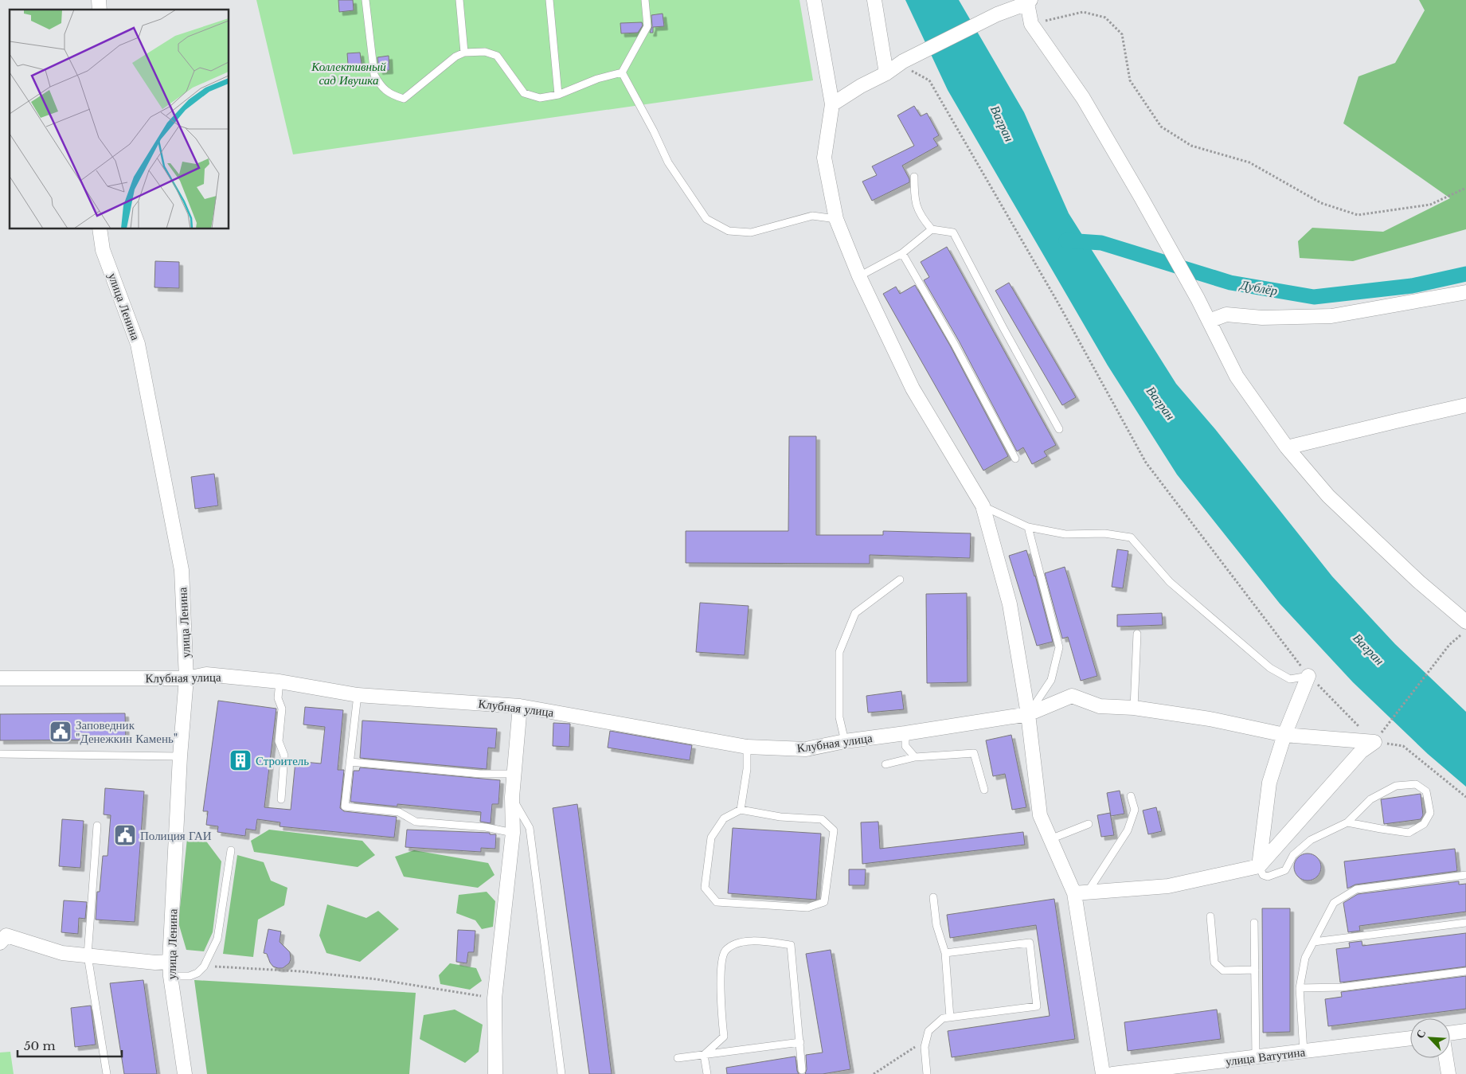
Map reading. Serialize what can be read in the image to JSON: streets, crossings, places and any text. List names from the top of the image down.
{
  "streets": {
    "street": ["улица Ленина", "Клубная улица", "улица Ватутина"]
  },
  "crossings": [
    ["улица Ленина", "Клубная улица"]
  ],
  "water": ["Вагран", "Дублёр"],
  "parks": ["Коллективный сад Ивушка"],
  "places": {
    "public building": ["Заповедник \"Денежкин Камень\"", "Полиция ГАИ"],
    "building": ["Строитель"]
  },
  "scale_bar": "50 m",
  "north": "top left"
}
